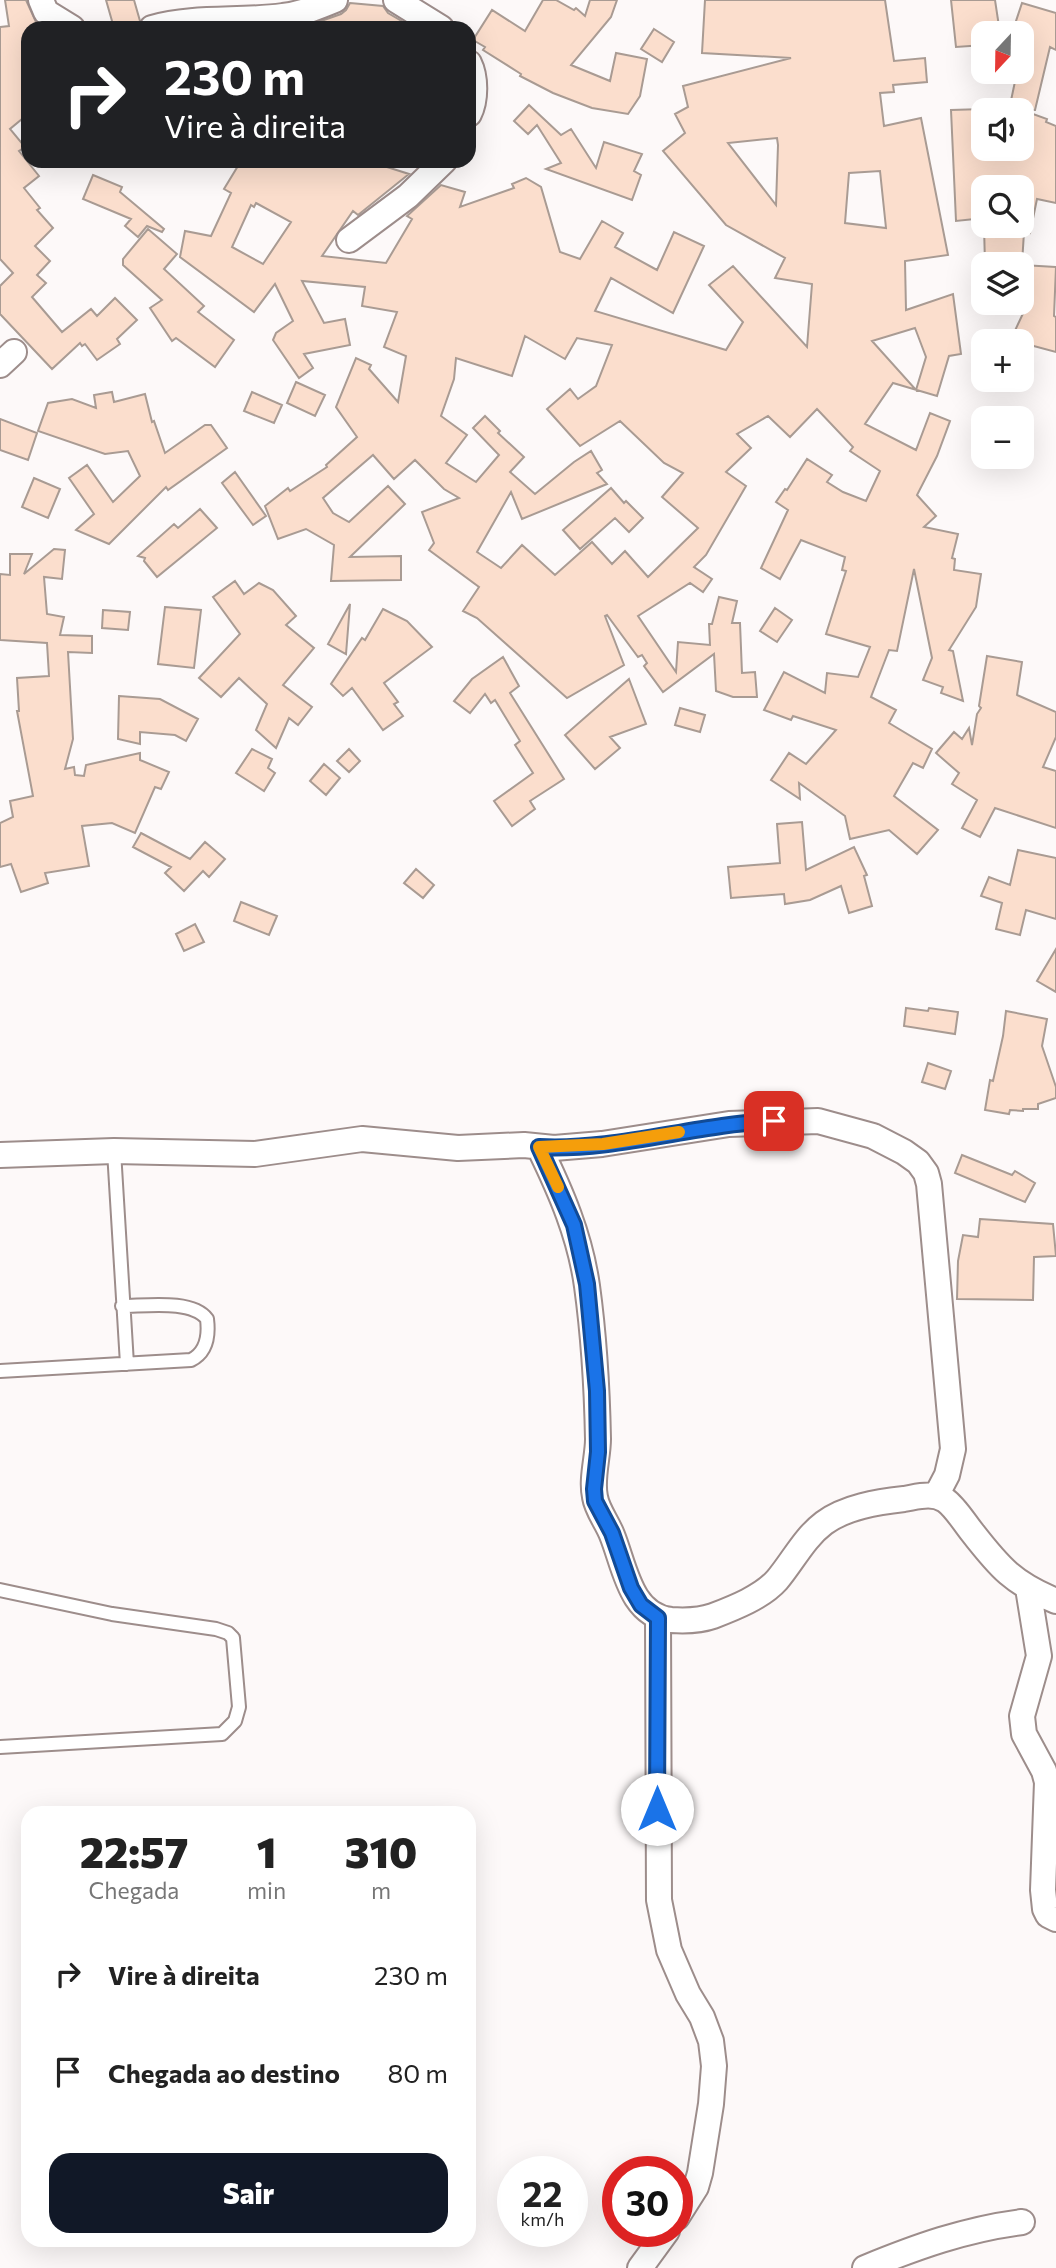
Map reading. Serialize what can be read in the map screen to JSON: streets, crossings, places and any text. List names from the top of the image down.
{
  "north": "bottom",
  "page": {
    "map_buttons": ["+", "−"],
    "turn": ["230 m", "Vire à direita"],
    "eta": [
      "22:57",
      "Chegada",
      "1",
      "min",
      "310",
      "m"
    ],
    "list": [
      {
        "name": "Vire à direita",
        "value": "230 m"
      },
      {
        "name": "Chegada ao destino",
        "value": "80 m"
      }
    ],
    "buttons": "Sair",
    "speed": "22 km/h",
    "limit": "30"
  }
}
